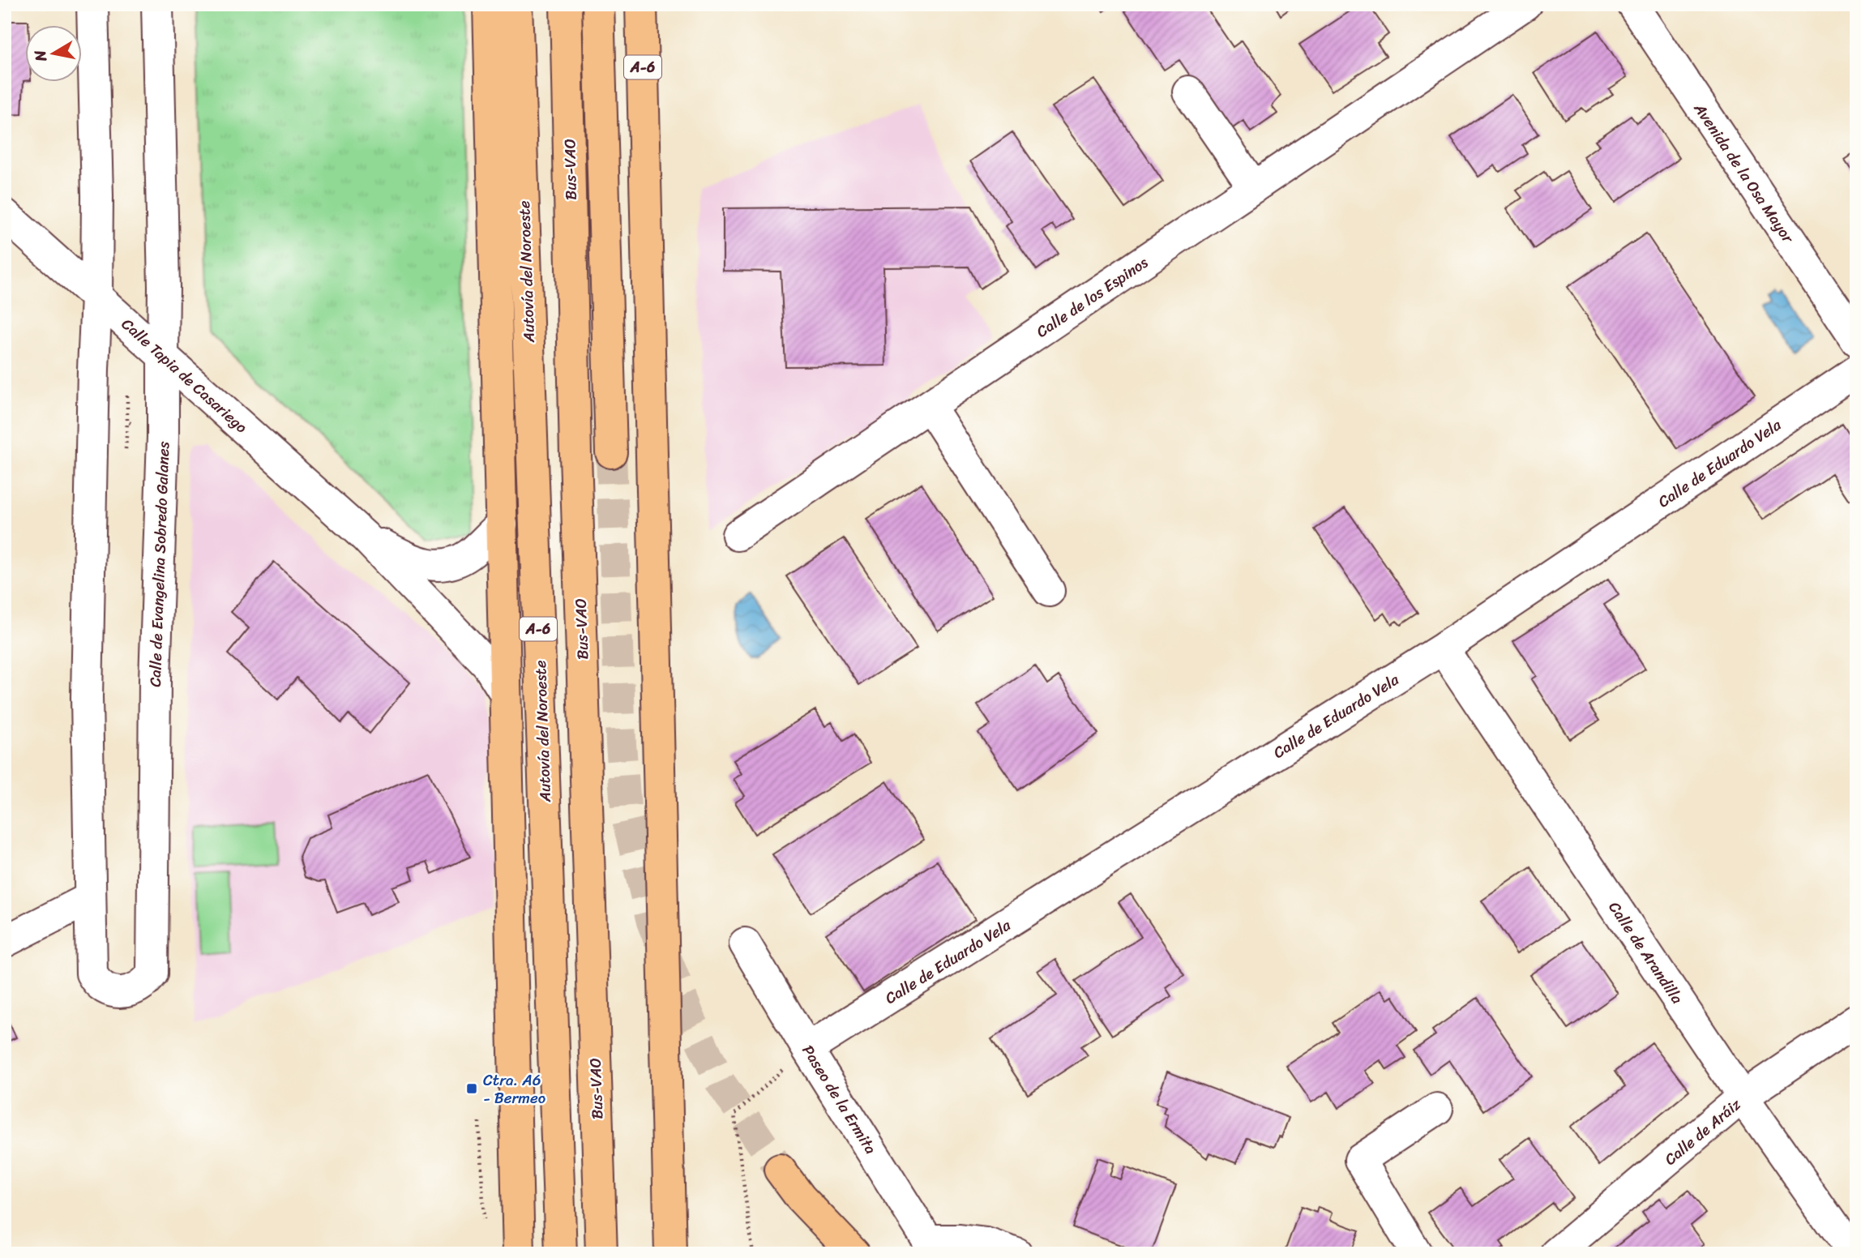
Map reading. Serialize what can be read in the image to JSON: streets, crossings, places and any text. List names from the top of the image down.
{
  "streets": {
    "highway": ["A-6", "Bus-VAO", "Autovía del Noroeste"],
    "street": [
      "Avenida de la Osa Mayor",
      "Calle de los Espinos",
      "Calle Tapia de Casariego",
      "Calle de Eduardo Vela",
      "Calle de Evangelina Sobredo Galanes",
      "Calle de Arandilla",
      "Paseo de la Ermita",
      "Calle de Aráiz"
    ]
  },
  "crossings": [
    ["Calle Tapia de Casariego", "Calle de Evangelina Sobredo Galanes"],
    ["Calle de Eduardo Vela", "Calle de Arandilla"],
    ["Calle de Eduardo Vela", "Paseo de la Ermita"],
    ["Calle de Arandilla", "Calle de Aráiz"]
  ],
  "places": {
    "transit": ["Ctra. A6 - Bermeo"]
  },
  "north": "left"
}
